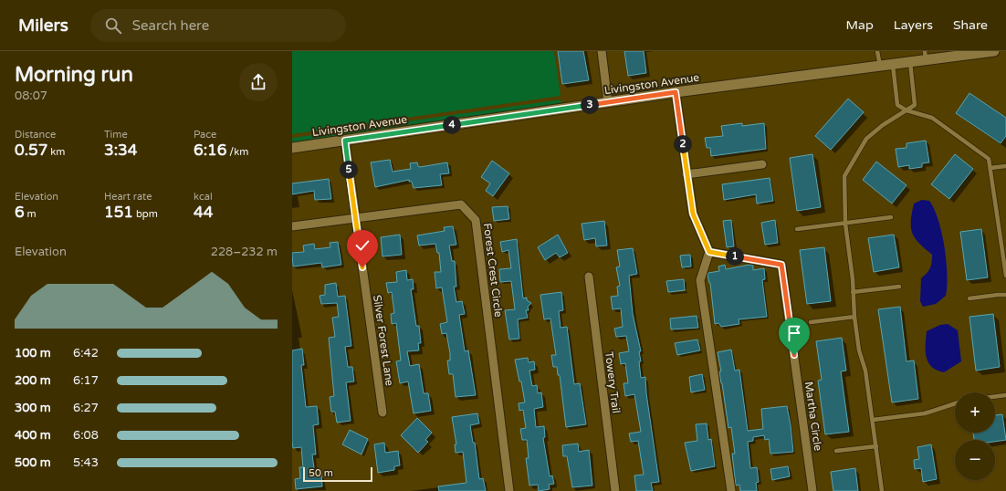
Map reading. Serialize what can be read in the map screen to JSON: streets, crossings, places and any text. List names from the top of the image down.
{
  "streets": {
    "street": [
      "Livingston Avenue",
      "Forest Crest Circle",
      "Silver Forest Lane",
      "Towery Trail",
      "Martha Circle"
    ]
  },
  "crossings": [
    ["Livingston Avenue", "Silver Forest Lane"],
    ["Forest Crest Circle", "Silver Forest Lane"]
  ],
  "scale_bar": "50 m",
  "page": {
    "header": "Milers",
    "search": "Search here",
    "nav": ["Map", "Layers", "Share"],
    "heading": ["Morning run", "08:07"],
    "pins": [
      "3",
      "4",
      "2",
      "5",
      "1"
    ],
    "stats": [
      ["Distance", "0.57 km"],
      ["Time", "3:34"],
      ["Pace", "6:16 /km"],
      ["Elevation", "6 m"],
      ["Heart rate", "151 bpm"],
      ["kcal", "44"]
    ],
    "chart": ["Elevation", "228–232 m"],
    "list": [
      {
        "name": "100 m",
        "note": "6:42"
      },
      {
        "name": "200 m",
        "note": "6:17"
      },
      {
        "name": "300 m",
        "note": "6:27"
      },
      {
        "name": "400 m",
        "note": "6:08"
      },
      {
        "name": "500 m",
        "note": "5:43"
      }
    ],
    "map_buttons": ["+", "−"],
    "scale": "50 m"
  }
}
